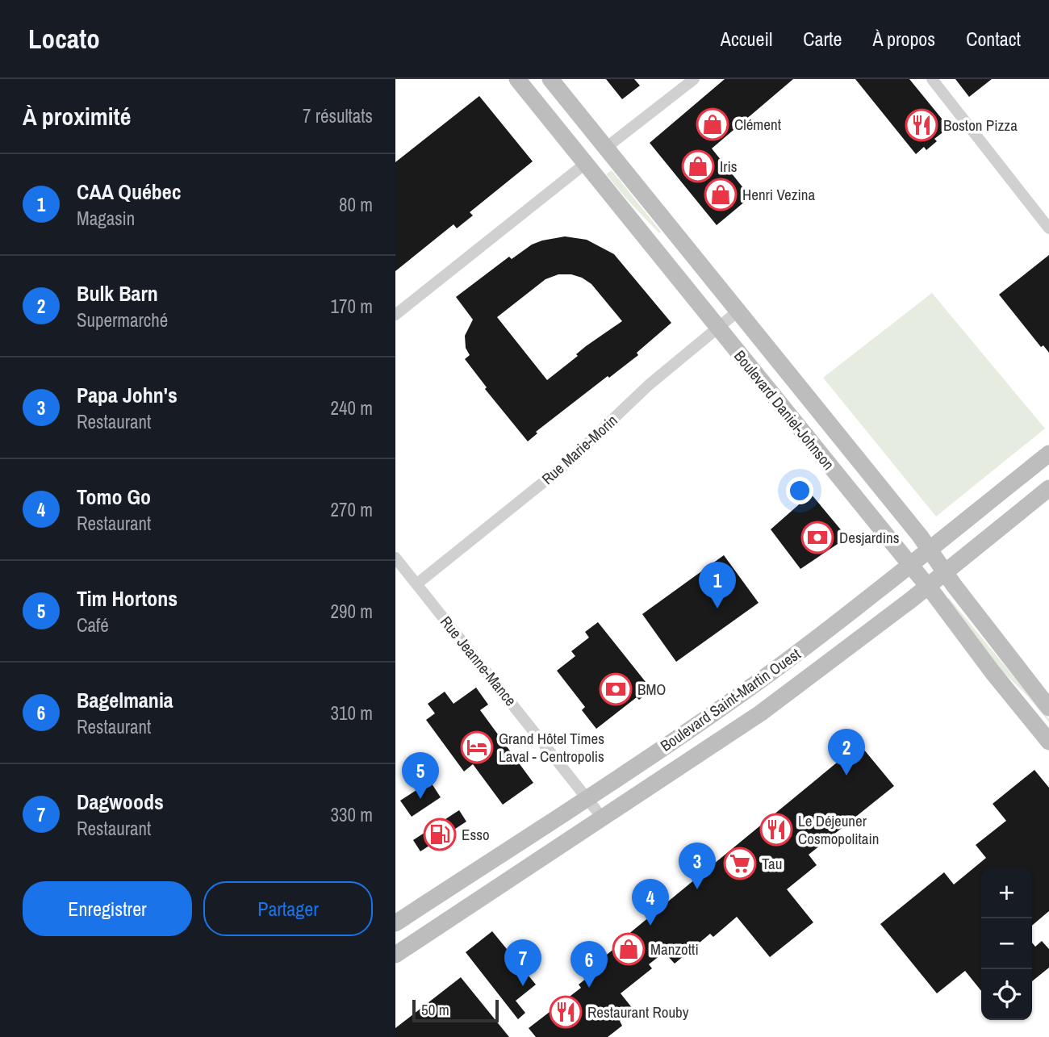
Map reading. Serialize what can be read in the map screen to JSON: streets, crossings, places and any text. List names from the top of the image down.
{
  "streets": {
    "street": [
      "Boulevard Daniel-Johnson",
      "Rue Marie-Morin",
      "Rue Jeanne-Mance",
      "Boulevard Saint-Martin Ouest"
    ]
  },
  "crossings": [
    ["Boulevard Daniel-Johnson", "Rue Marie-Morin"],
    ["Boulevard Daniel-Johnson", "Boulevard Saint-Martin Ouest"],
    ["Rue Marie-Morin", "Rue Jeanne-Mance"],
    ["Rue Jeanne-Mance", "Boulevard Saint-Martin Ouest"]
  ],
  "places": {
    "shop": [
      "Clément",
      "Iris",
      "Henri Vezina",
      "Manzotti"
    ],
    "restaurant": ["Boston Pizza", "Le Déjeuner Cosmopolitain", "Restaurant Rouby"],
    "bank": ["Desjardins", "BMO"],
    "hotel": ["Grand Hôtel Times Laval - Centropolis"],
    "fuel station": ["Esso"],
    "supermarket": ["Tau"]
  },
  "scale_bar": "50 m",
  "page": {
    "header": "Locato",
    "nav": [
      "Accueil",
      "Carte",
      "À propos",
      "Contact"
    ],
    "heading": ["À proximité", "7 résultats"],
    "list": [
      {
        "mark": "1",
        "name": "CAA Québec",
        "note": "Magasin",
        "value": "80 m"
      },
      {
        "mark": "2",
        "name": "Bulk Barn",
        "note": "Supermarché",
        "value": "170 m"
      },
      {
        "mark": "3",
        "name": "Papa John's",
        "note": "Restaurant",
        "value": "240 m"
      },
      {
        "mark": "4",
        "name": "Tomo Go",
        "note": "Restaurant",
        "value": "270 m"
      },
      {
        "mark": "5",
        "name": "Tim Hortons",
        "note": "Café",
        "value": "290 m"
      },
      {
        "mark": "6",
        "name": "Bagelmania",
        "note": "Restaurant",
        "value": "310 m"
      },
      {
        "mark": "7",
        "name": "Dagwoods",
        "note": "Restaurant",
        "value": "330 m"
      }
    ],
    "pins": [
      "1",
      "2",
      "5",
      "3",
      "4",
      "7",
      "6"
    ],
    "buttons": ["Enregistrer", "Partager"],
    "map_buttons": ["+", "−"],
    "scale": "50 m"
  }
}
